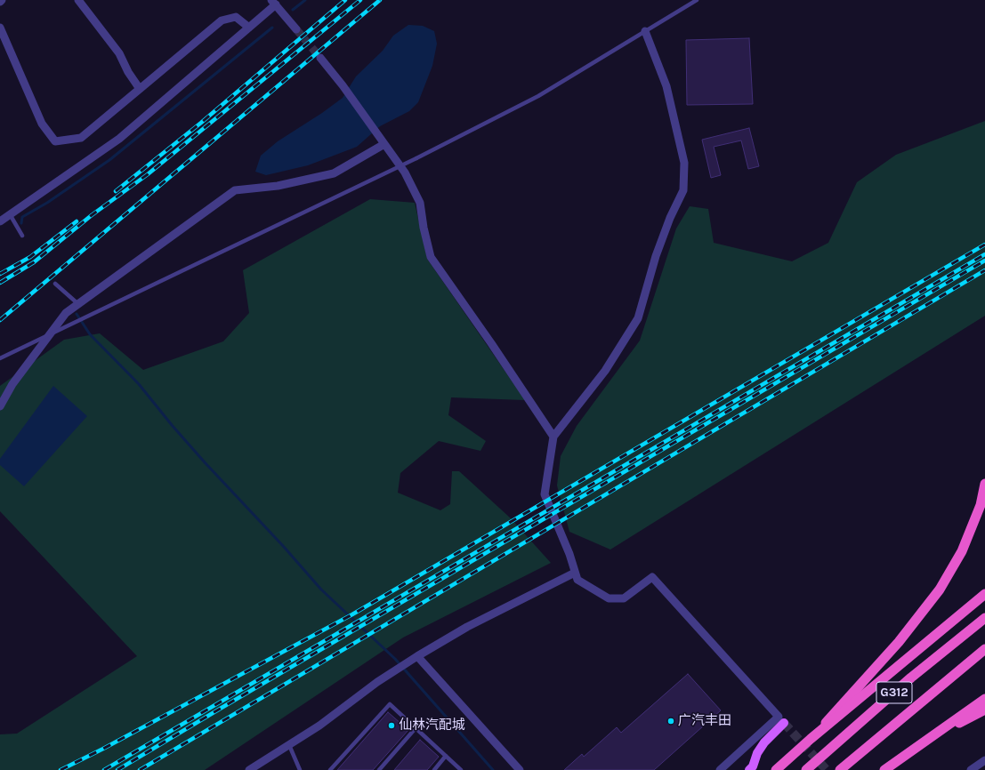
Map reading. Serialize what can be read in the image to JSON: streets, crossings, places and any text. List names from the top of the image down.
{
  "streets": {
    "highway": ["G312"]
  },
  "places": ["广汽丰田", "仙林汽配城"]
}
